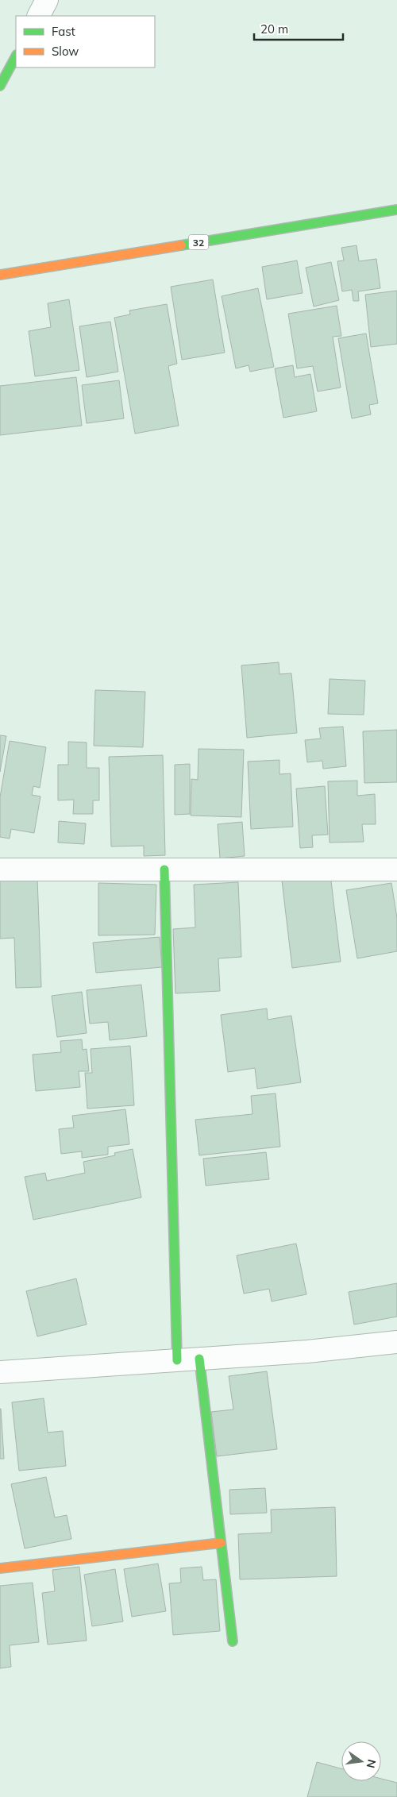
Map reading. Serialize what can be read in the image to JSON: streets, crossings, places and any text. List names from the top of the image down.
{
  "streets": {
    "main road": ["32"]
  },
  "legend": ["Fast", "Slow"],
  "scale_bar": "20 m",
  "north": "right"
}
